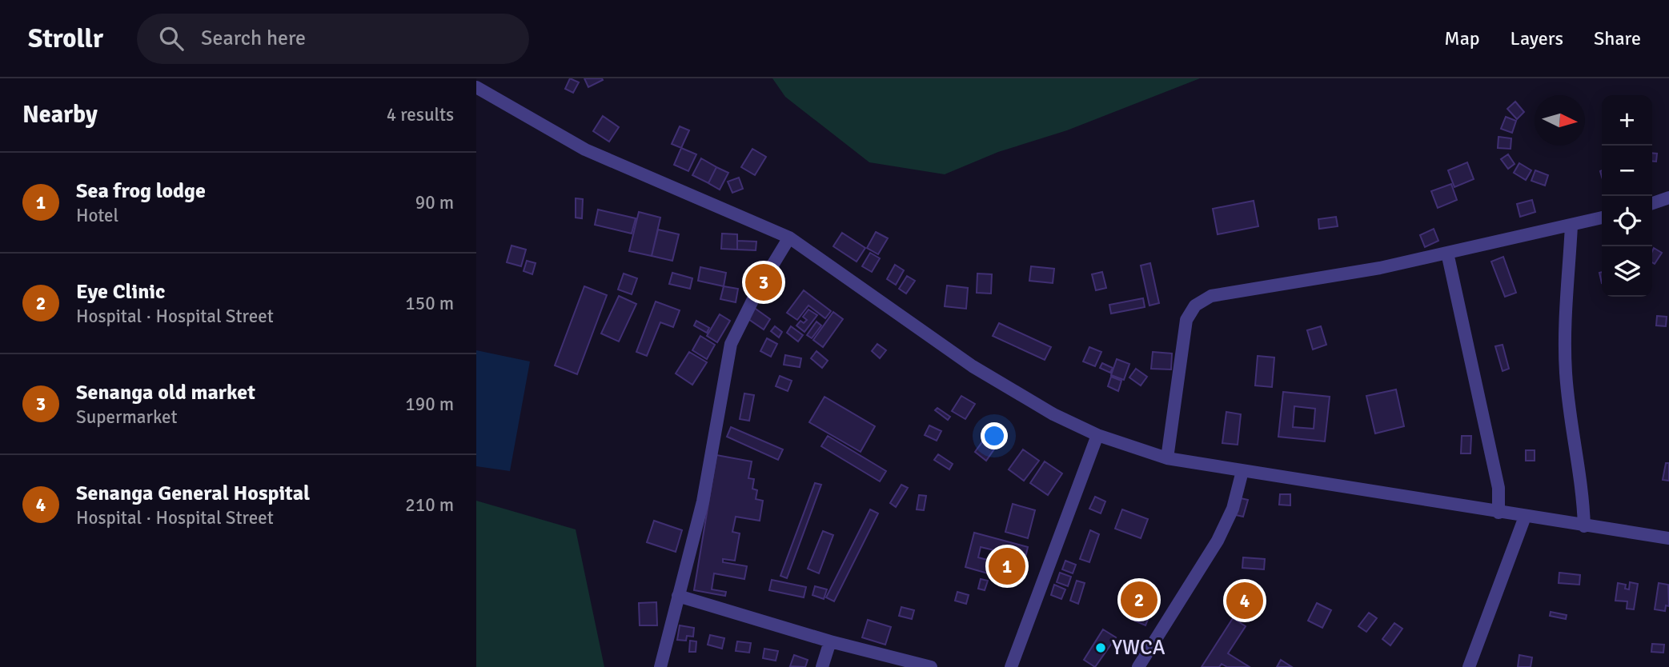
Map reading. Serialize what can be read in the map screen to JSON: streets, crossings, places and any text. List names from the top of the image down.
{
  "places": ["YWCA"],
  "north": "right",
  "page": {
    "header": "Strollr",
    "search": "Search here",
    "nav": ["Map", "Layers", "Share"],
    "heading": ["Nearby", "4 results"],
    "map_buttons": ["+", "−"],
    "list": [
      {
        "mark": "1",
        "name": "Sea frog lodge",
        "note": "Hotel",
        "value": "90 m"
      },
      {
        "mark": "2",
        "name": "Eye Clinic",
        "note": "Hospital · Hospital Street",
        "value": "150 m"
      },
      {
        "mark": "3",
        "name": "Senanga old market",
        "note": "Supermarket",
        "value": "190 m"
      },
      {
        "mark": "4",
        "name": "Senanga General Hospital",
        "note": "Hospital · Hospital Street",
        "value": "210 m"
      }
    ],
    "pins": [
      "3",
      "1",
      "2",
      "4"
    ]
  }
}
